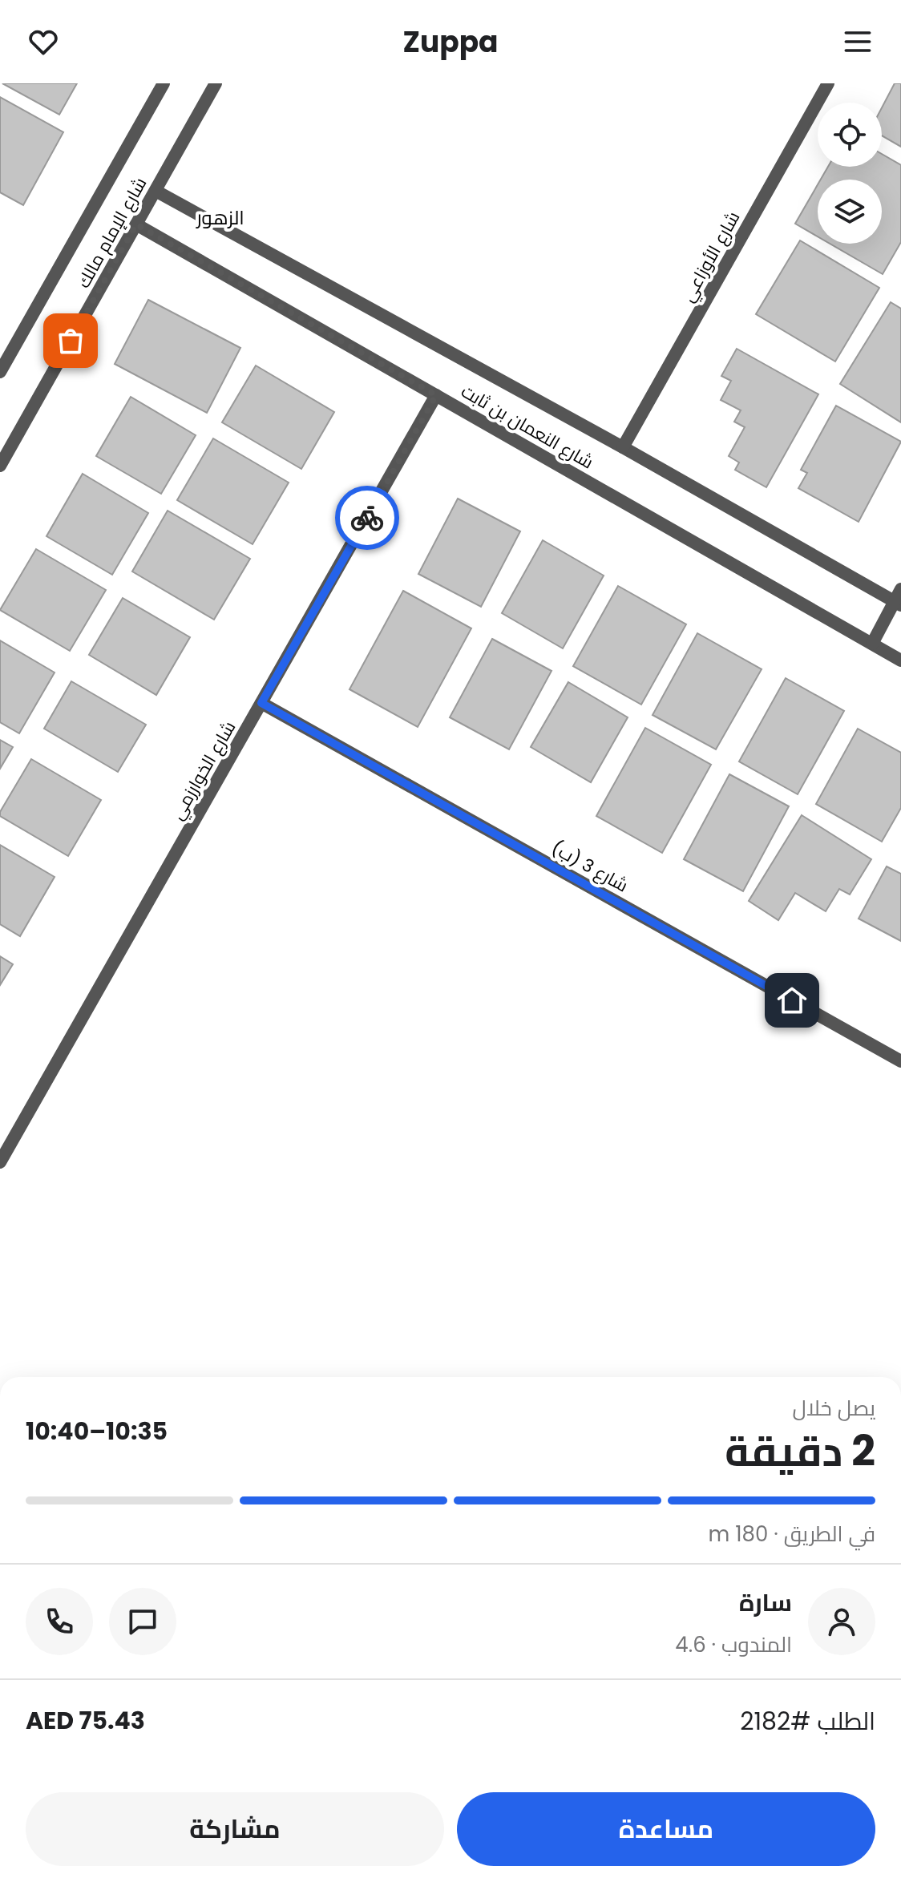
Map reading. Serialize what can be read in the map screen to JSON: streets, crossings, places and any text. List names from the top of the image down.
{
  "streets": {
    "street": [
      "شارع الإمام مالك",
      "شارع الأوزاعي",
      "شارع النعمان بن ثابت",
      "شارع الخوارزمي",
      "شارع 3 (ب)"
    ]
  },
  "crossings": [
    ["شارع الإمام مالك", "شارع النعمان بن ثابت"],
    ["شارع الأوزاعي", "شارع النعمان بن ثابت"],
    ["شارع النعمان بن ثابت", "شارع الخوارزمي"],
    ["شارع الخوارزمي", "شارع 3 (ب)"]
  ],
  "districts": ["الزهور"],
  "page": {
    "header": "Zuppa",
    "heading": ["2 دقيقة", "يصل خلال", "10:35–10:40"],
    "panel": [
      "سارة",
      "المندوب · 4.6",
      "الطلب #2182",
      "AED 75.43"
    ],
    "bar": "في الطريق · 180 m",
    "buttons": ["مساعدة", "مشاركة"]
  }
}
